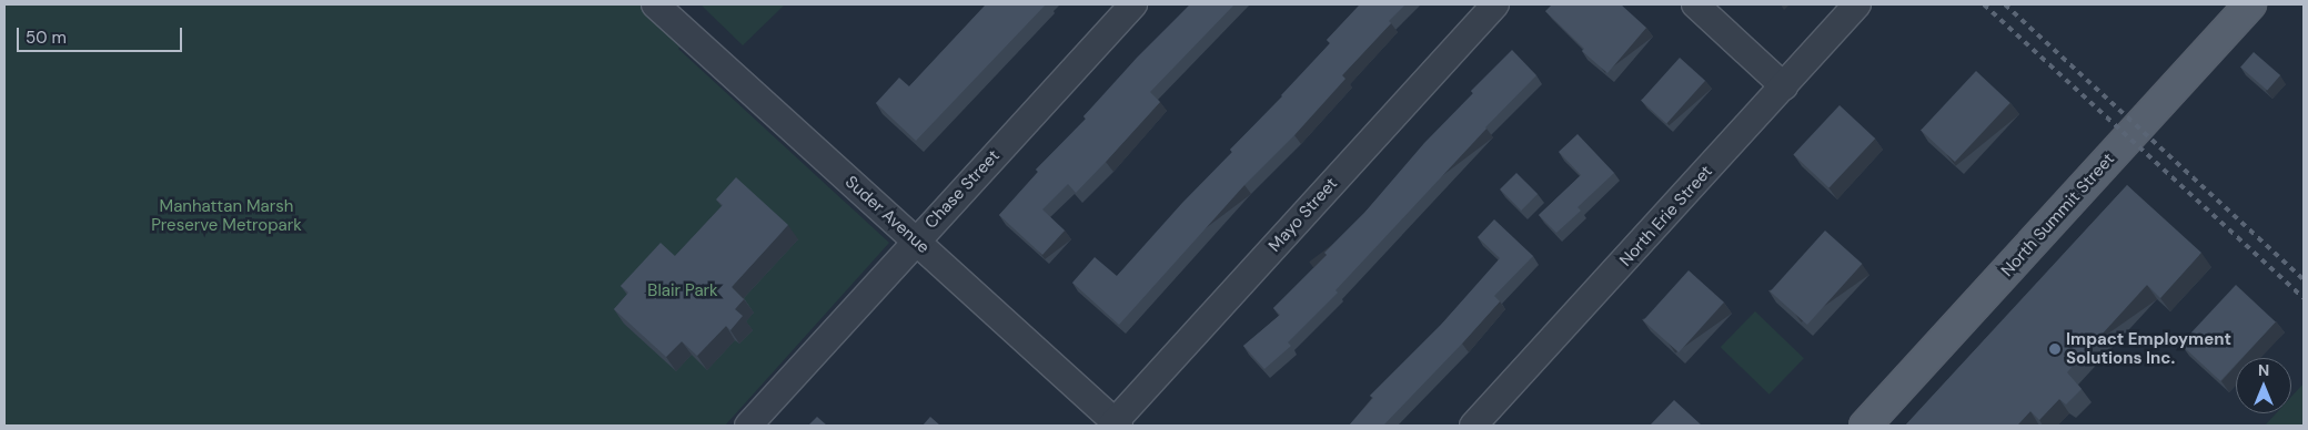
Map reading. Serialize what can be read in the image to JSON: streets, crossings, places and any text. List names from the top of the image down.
{
  "streets": {
    "main road": ["North Summit Street"],
    "street": [
      "Chase Street",
      "Suder Avenue",
      "Mayo Street",
      "North Erie Street"
    ]
  },
  "crossings": [
    ["Chase Street", "Suder Avenue"],
    ["Suder Avenue", "Mayo Street"]
  ],
  "parks": ["Manhattan Marsh Preserve Metropark", "Blair Park"],
  "places": ["Impact Employment Solutions Inc."],
  "scale_bar": "50 m",
  "north": "top"
}
